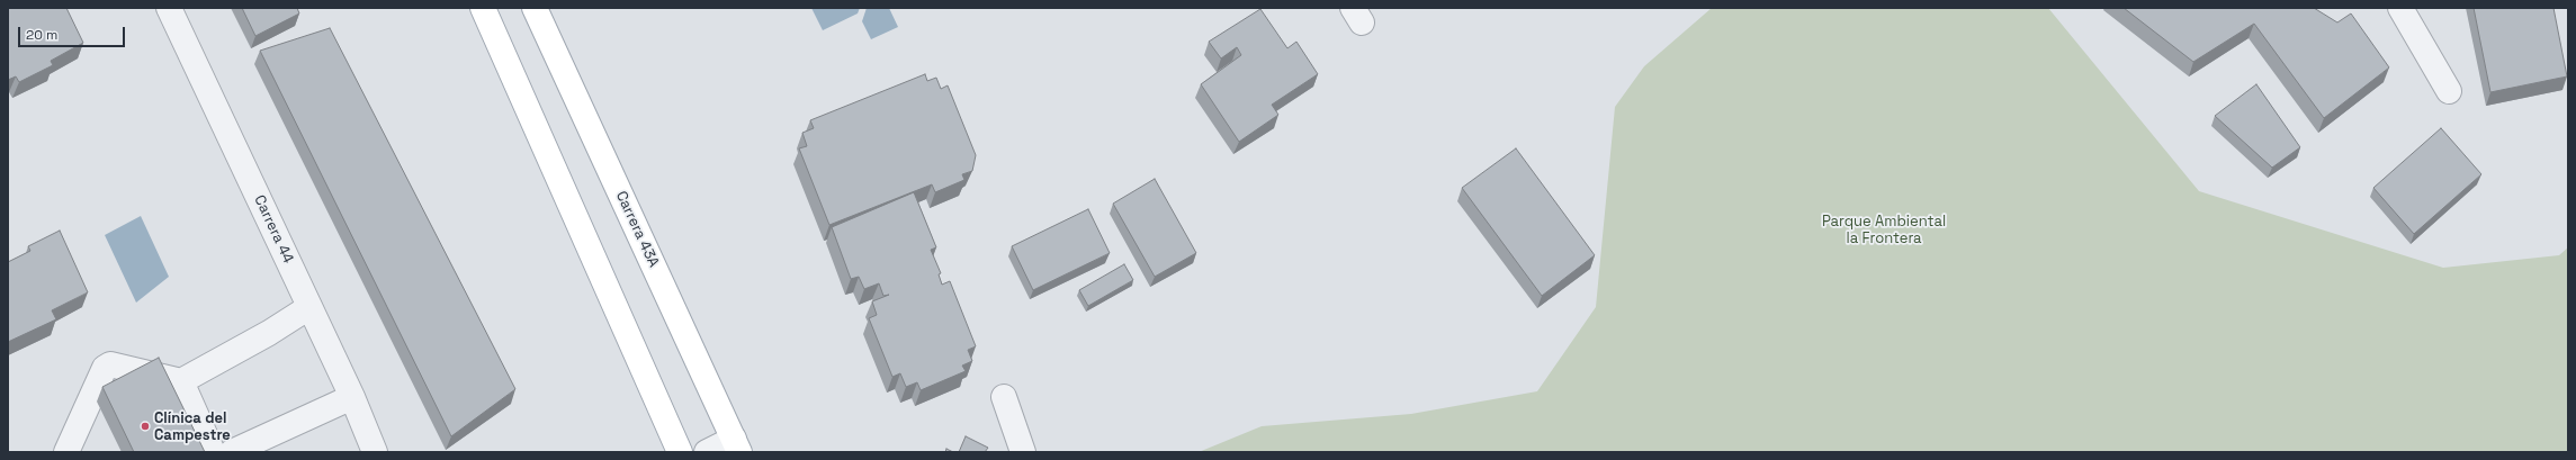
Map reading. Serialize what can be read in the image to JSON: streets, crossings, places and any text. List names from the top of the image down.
{
  "streets": {
    "main road": ["Carrera 43A"],
    "street": ["Carrera 44"]
  },
  "parks": ["Parque Ambiental la Frontera"],
  "places": ["Clínica del Campestre"],
  "scale_bar": "20 m"
}
